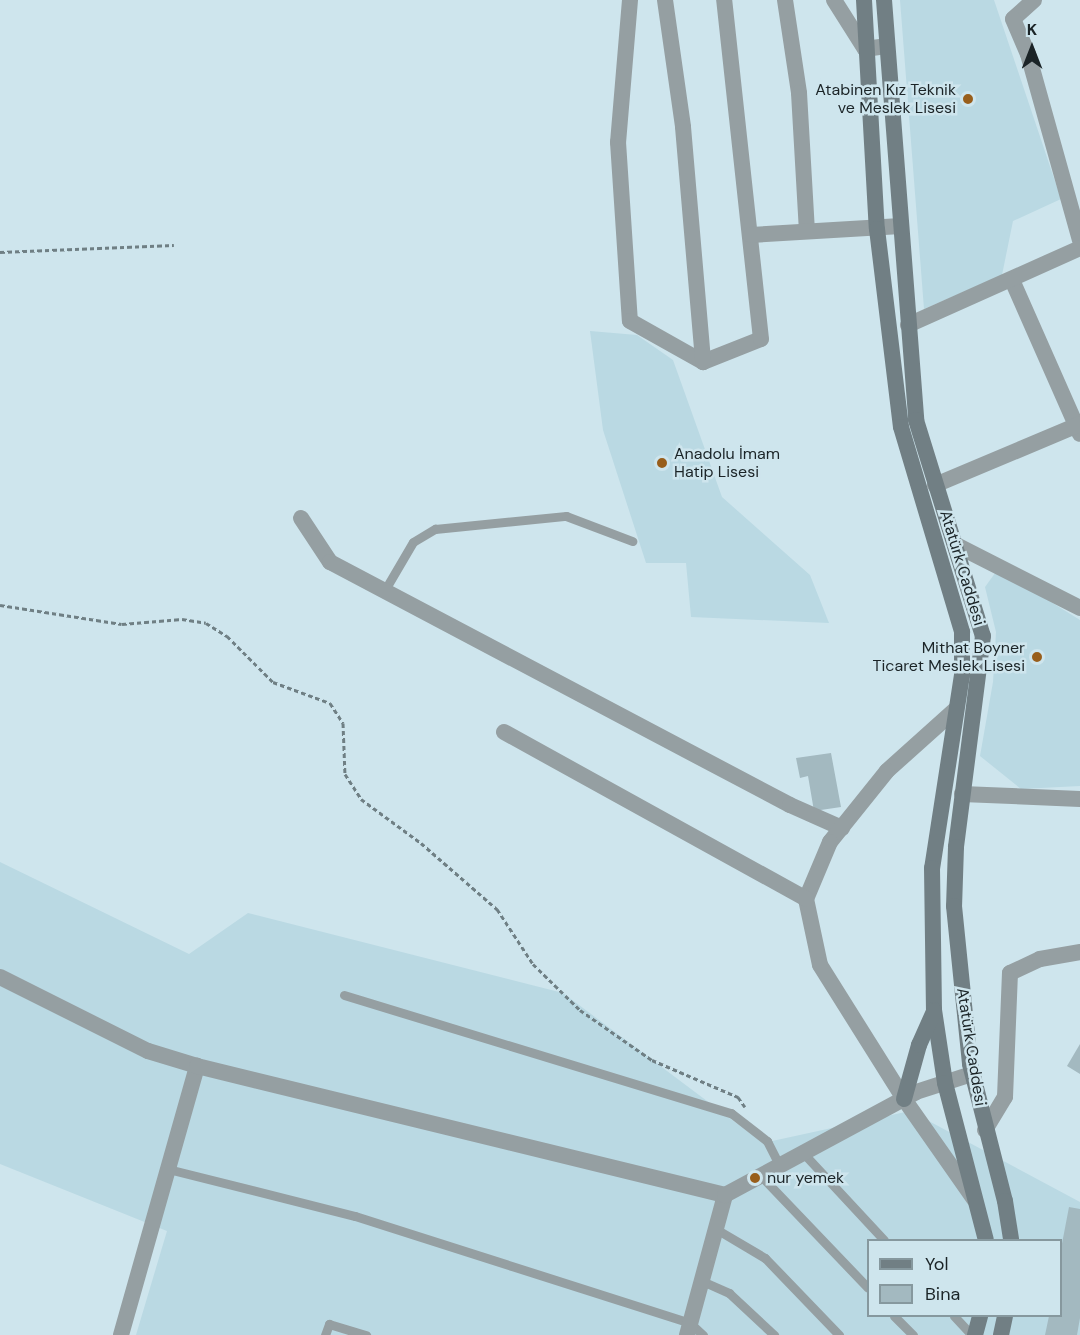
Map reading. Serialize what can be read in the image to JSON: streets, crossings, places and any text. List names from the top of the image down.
{
  "streets": {
    "main road": ["Atatürk Caddesi"]
  },
  "places": [
    "Atabinen Kız Teknik ve Meslek Lisesi",
    "Anadolu İmam Hatip Lisesi",
    "Mithat Boyner Ticaret Meslek Lisesi",
    "nur yemek"
  ],
  "legend": ["Yol", "Bina"],
  "north": "top"
}
